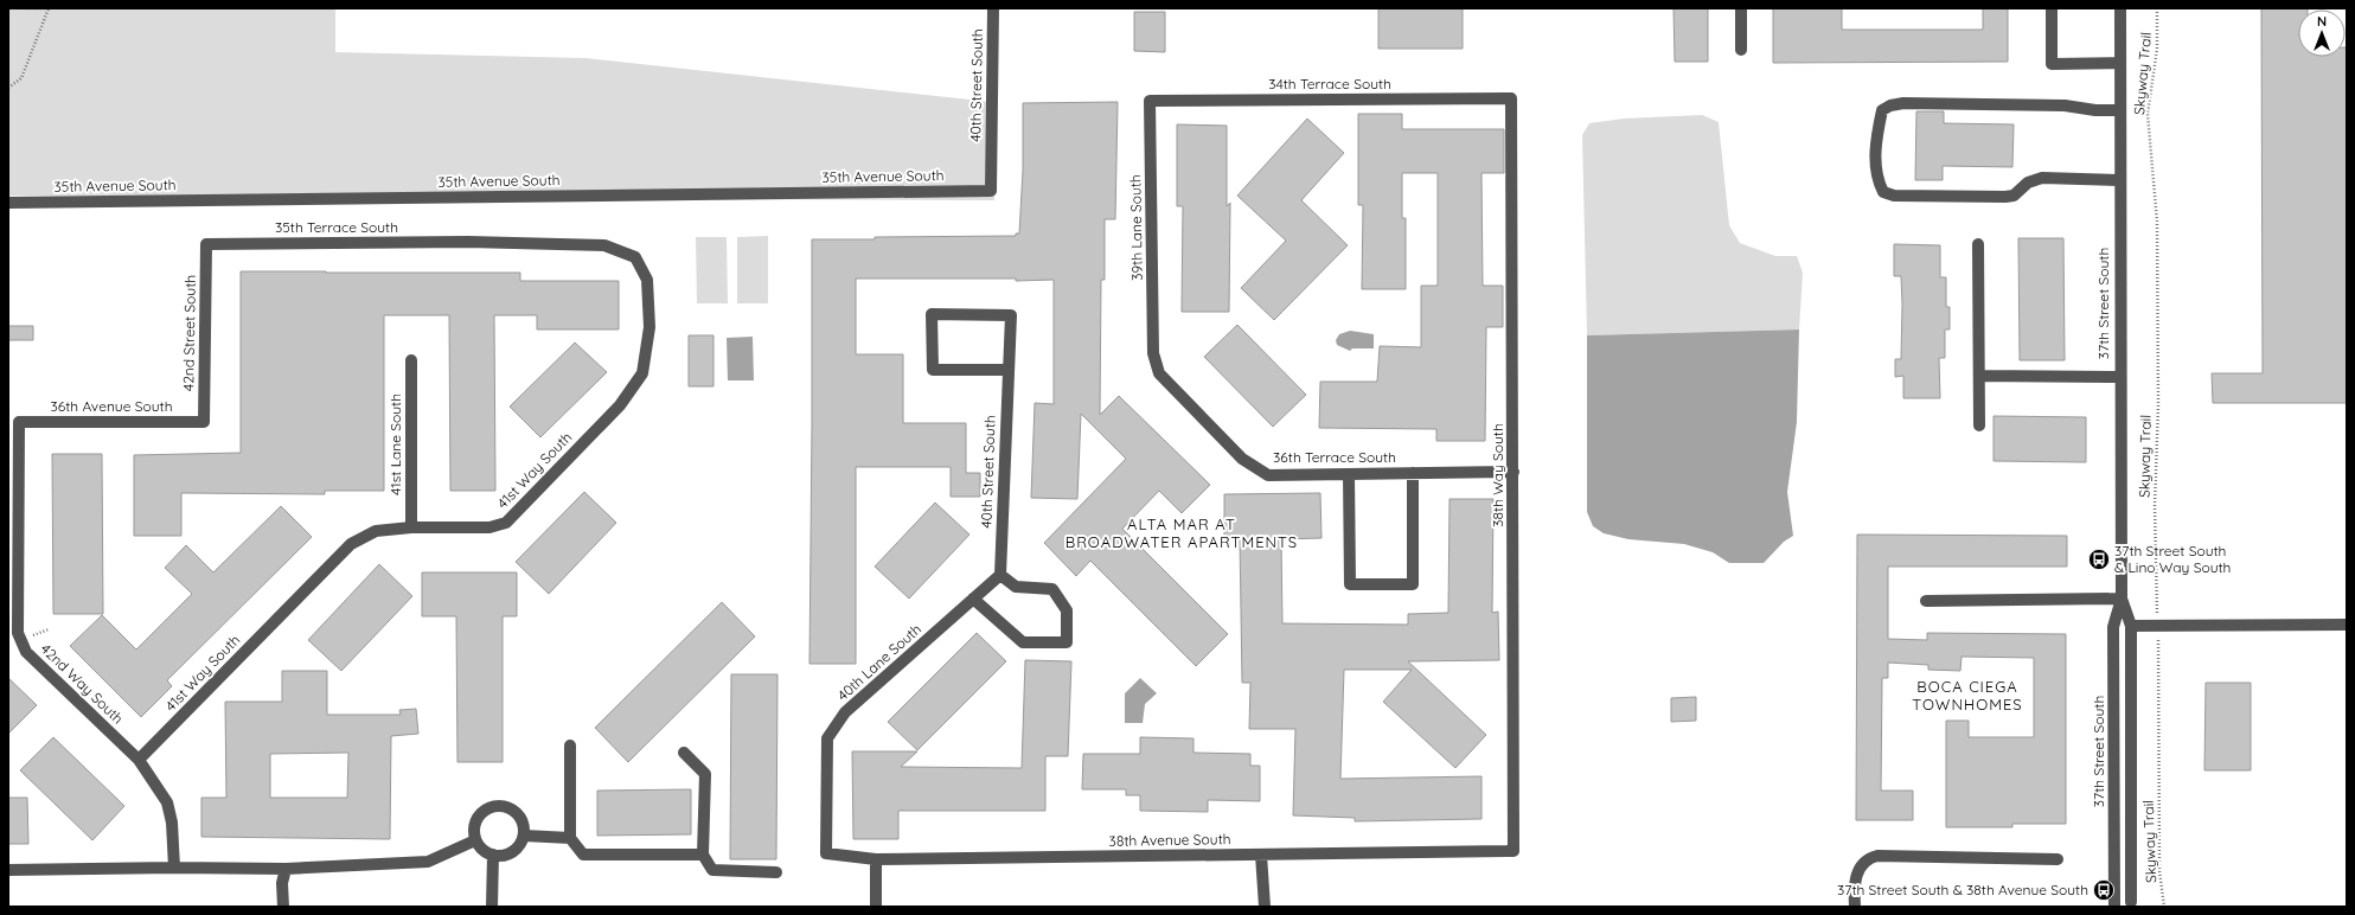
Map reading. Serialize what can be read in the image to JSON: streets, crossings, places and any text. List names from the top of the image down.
{
  "streets": {
    "street": [
      "34th Terrace South",
      "40th Street South",
      "35th Avenue South",
      "35th Terrace South",
      "39th Lane South",
      "37th Street South",
      "42nd Street South",
      "36th Avenue South",
      "41st Lane South",
      "36th Terrace South",
      "41st Way South",
      "38th Way South",
      "40th Lane South",
      "42nd Way South",
      "38th Avenue South"
    ],
    "path": ["Skyway Trail"]
  },
  "crossings": [
    ["34th Terrace South", "39th Lane South"],
    ["34th Terrace South", "38th Way South"],
    ["40th Street South", "35th Avenue South"],
    ["40th Street South", "40th Lane South"],
    ["35th Terrace South", "42nd Street South"],
    ["35th Terrace South", "41st Way South"],
    ["39th Lane South", "36th Terrace South"],
    ["42nd Street South", "36th Avenue South"],
    ["36th Avenue South", "42nd Way South"],
    ["41st Lane South", "41st Way South"],
    ["36th Terrace South", "38th Way South"],
    ["41st Way South", "42nd Way South"],
    ["38th Way South", "38th Avenue South"],
    ["40th Lane South", "38th Avenue South"]
  ],
  "districts": ["ALTA MAR AT BROADWATER APARTMENTS", "BOCA CIEGA TOWNHOMES"],
  "places": {
    "bus stop": ["37th Street South & Lino Way South", "37th Street South & 38th Avenue South"]
  },
  "north": "top"
}
